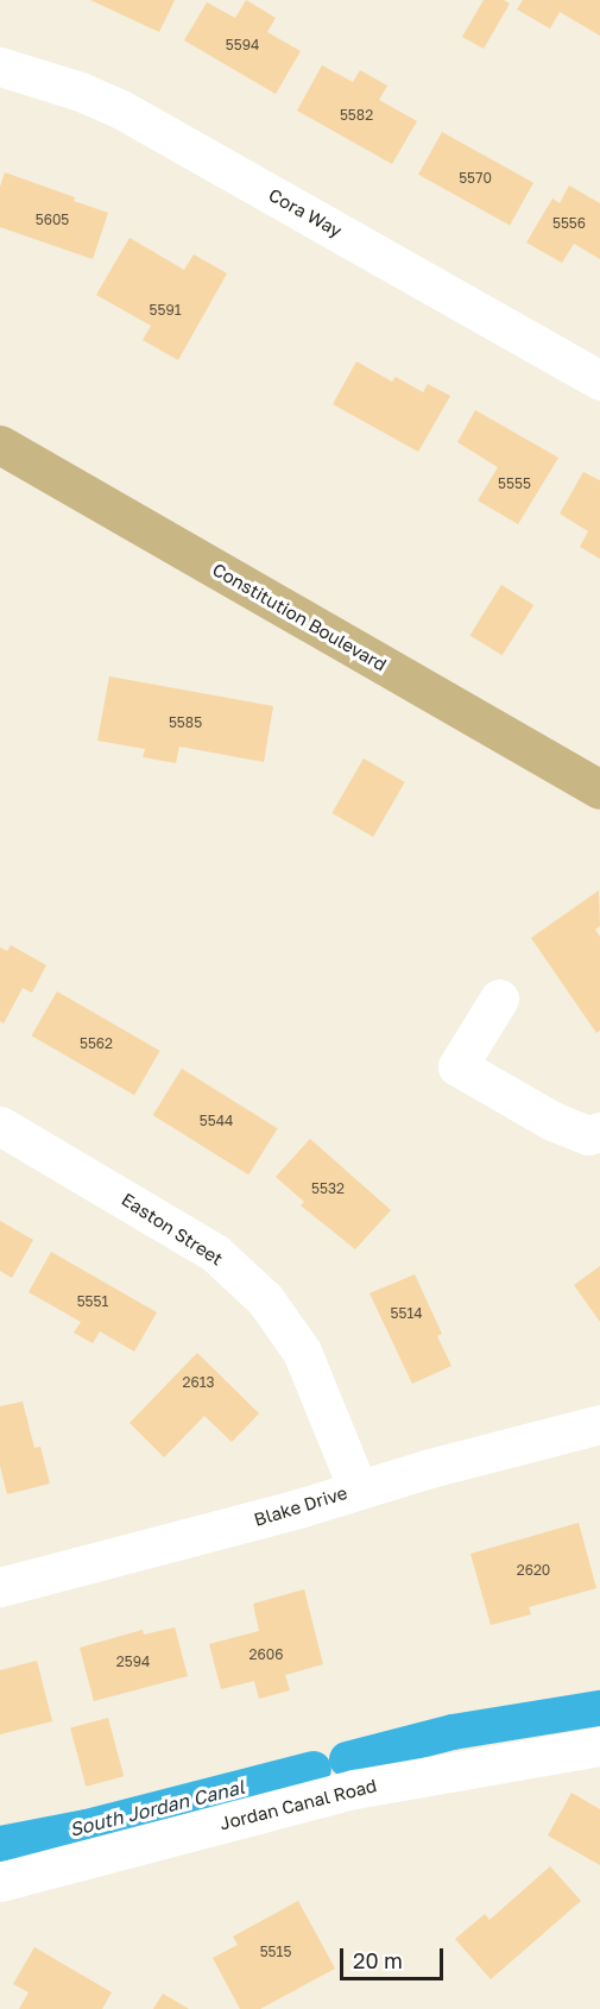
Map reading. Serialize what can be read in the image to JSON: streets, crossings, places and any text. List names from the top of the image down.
{
  "streets": {
    "main road": ["Constitution Boulevard"],
    "street": [
      "Cora Way",
      "Easton Street",
      "Blake Drive",
      "Jordan Canal Road"
    ]
  },
  "crossings": [
    ["Easton Street", "Blake Drive"]
  ],
  "water": ["South Jordan Canal"],
  "house_numbers": [
    "5594",
    "5582",
    "5570",
    "5605",
    "5556",
    "5591",
    "5555",
    "5585",
    "5562",
    "5544",
    "5532",
    "5551",
    "5514",
    "2613",
    "2620",
    "2606",
    "2594",
    "5515"
  ],
  "scale_bar": "20 m"
}
